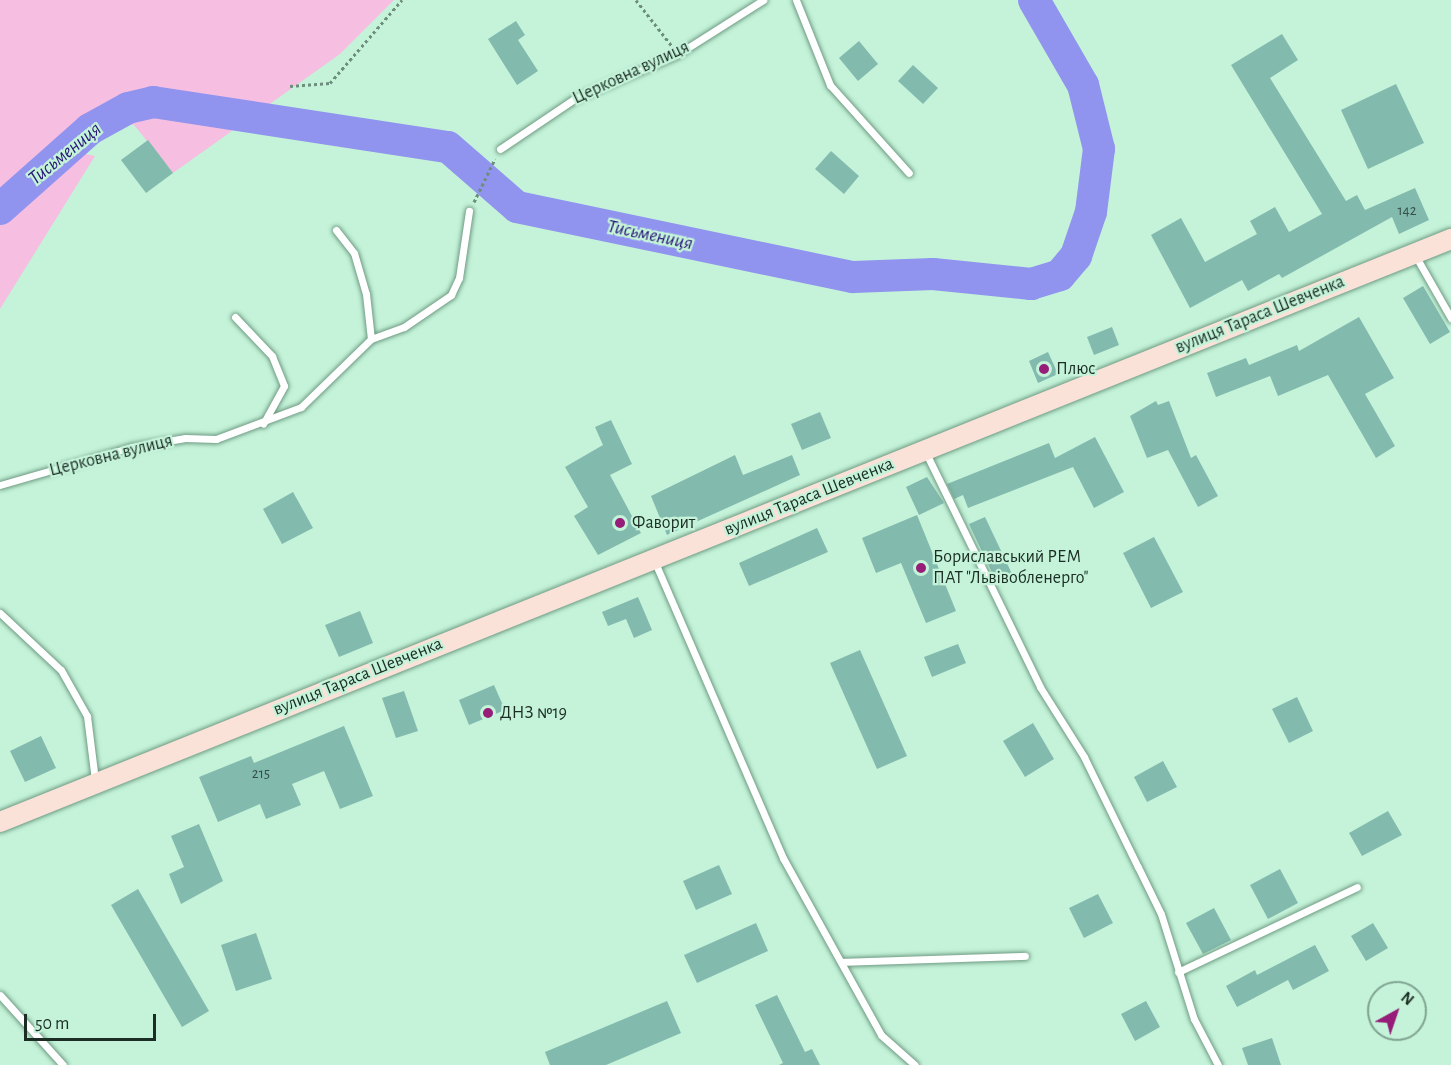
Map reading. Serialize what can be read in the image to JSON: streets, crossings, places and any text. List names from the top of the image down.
{
  "streets": {
    "main road": ["вулиця Тараса Шевченка"],
    "lane": ["Церковна вулиця"]
  },
  "water": ["Тисьмениця"],
  "places": [
    "Плюс",
    "Фаворит",
    "Бориславський РЕМ ПАТ \"Львівобленерго\"",
    "ДНЗ №19"
  ],
  "house_numbers": ["142", "215"],
  "scale_bar": "50 m",
  "north": "top right"
}
